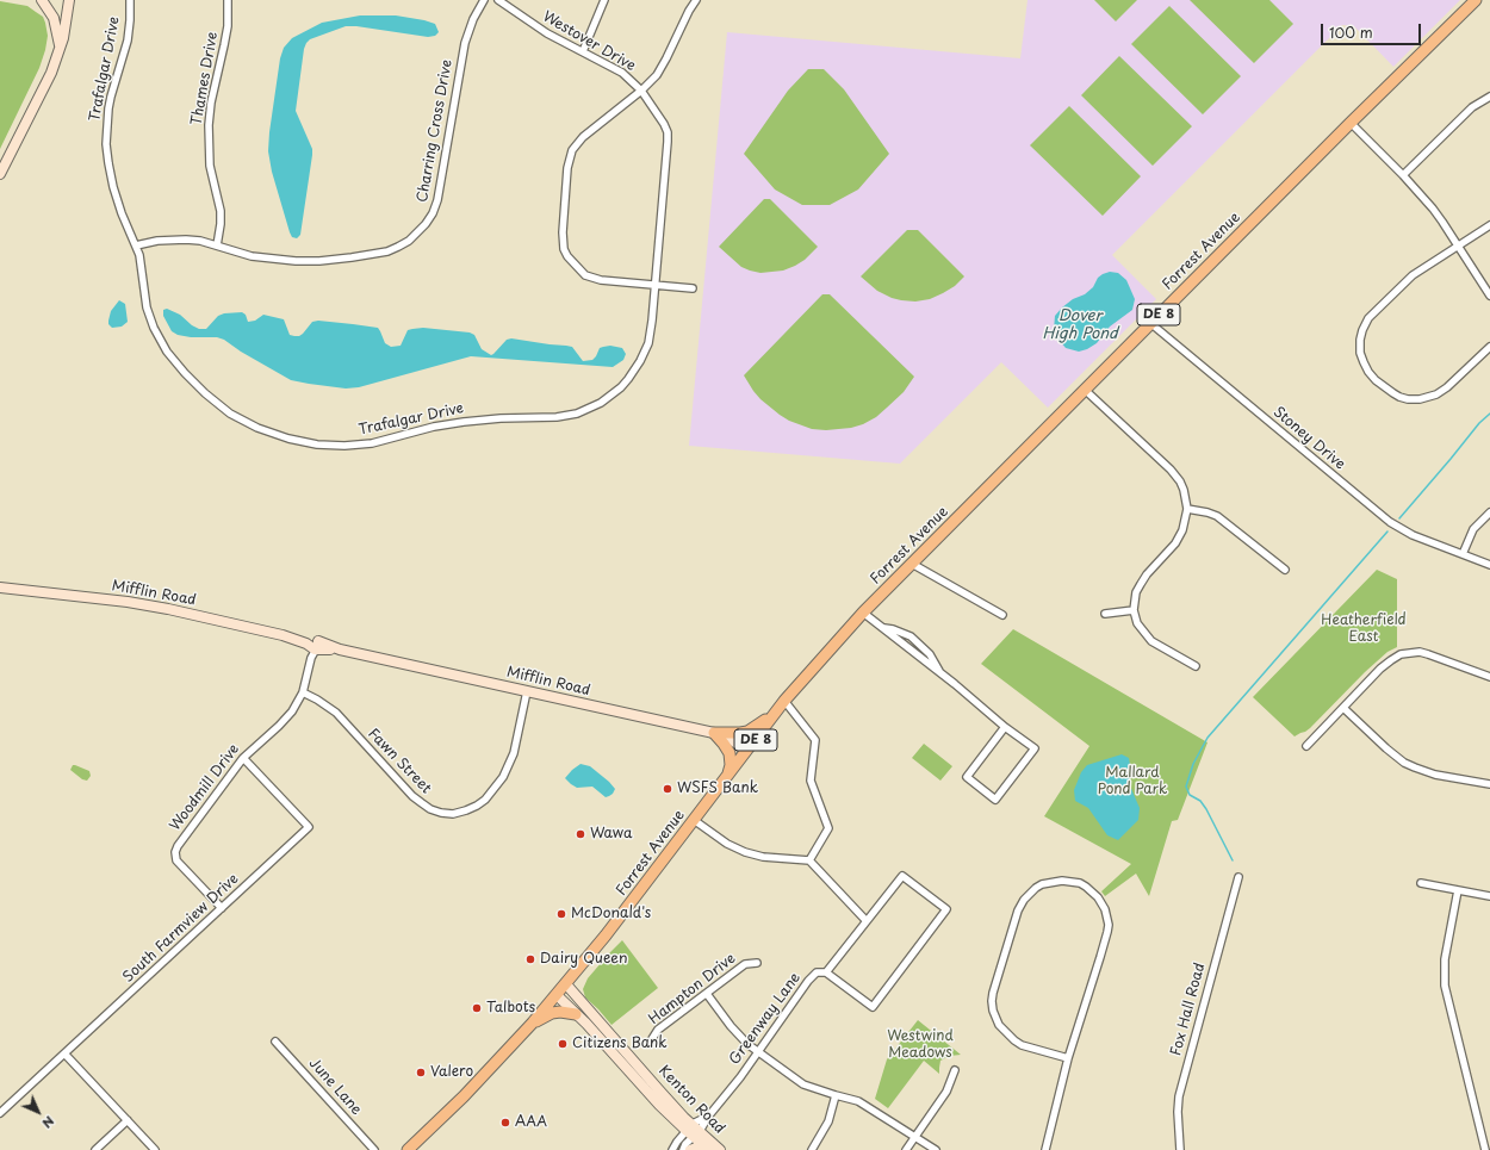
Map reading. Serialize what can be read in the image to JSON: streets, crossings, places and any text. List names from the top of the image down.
{
  "streets": {
    "highway": ["Forrest Avenue", "DE 8"],
    "main road": ["Mifflin Road", "Kenton Road"],
    "street": [
      "Westover Drive",
      "Trafalgar Drive",
      "Thames Drive",
      "Charring Cross Drive",
      "Stoney Drive",
      "Fawn Street",
      "Woodmill Drive",
      "South Farmview Drive",
      "Hampton Drive",
      "Fox Hall Road",
      "Greenway Lane",
      "June Lane"
    ]
  },
  "crossings": [
    ["Westover Drive", "Trafalgar Drive"],
    ["Trafalgar Drive", "Charring Cross Drive"],
    ["Thames Drive", "Charring Cross Drive"],
    ["Forrest Avenue", "Stoney Drive"],
    ["Forrest Avenue", "Mifflin Road"],
    ["Forrest Avenue", "Kenton Road"],
    ["Mifflin Road", "Fawn Street"],
    ["Mifflin Road", "Woodmill Drive"],
    ["Fawn Street", "Woodmill Drive"],
    ["Woodmill Drive", "South Farmview Drive"],
    ["Greenway Lane", "Kenton Road"]
  ],
  "water": ["Dover High Pond"],
  "parks": ["Heatherfield East", "Mallard Pond Park", "Westwind Meadows"],
  "places": [
    "WSFS Bank",
    "Wawa",
    "McDonald's",
    "Dairy Queen",
    "Talbots",
    "Citizens Bank",
    "Valero",
    "AAA"
  ],
  "scale_bar": "100 m",
  "north": "bottom right"
}
